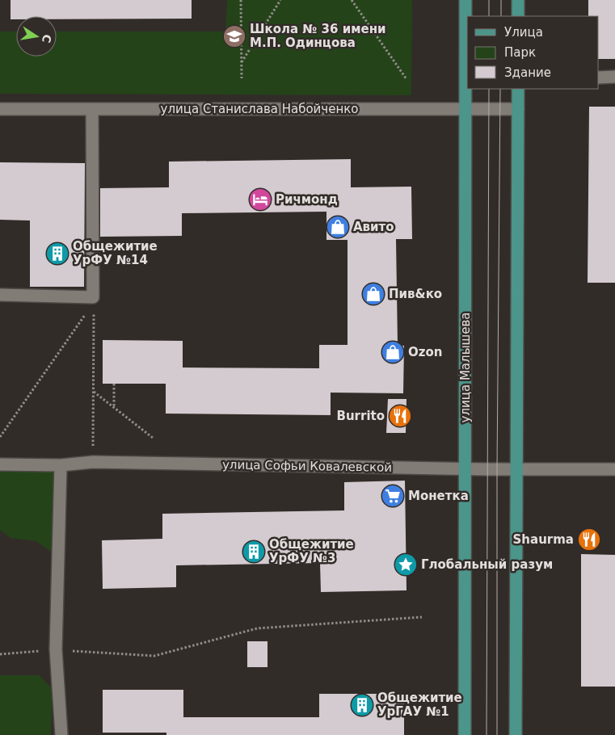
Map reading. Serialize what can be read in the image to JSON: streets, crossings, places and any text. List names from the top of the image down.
{
  "streets": {
    "main road": ["улица Малышева"],
    "street": ["улица Станислава Набойченко", "улица Софьи Ковалевской"]
  },
  "crossings": [
    ["улица Станислава Набойченко", "улица Малышева"],
    ["улица Малышева", "улица Софьи Ковалевской"]
  ],
  "places": {
    "school or university": ["Школа № 36 имени М.П. Одинцова"],
    "hotel": ["Ричмонд"],
    "shop": ["Авито", "Пив&ко", "Ozon"],
    "building": ["Общежитие УрФУ №14", "Общежитие УрФУ №3", "Общежитие УрГАУ №1"],
    "restaurant": ["Burrito", "Shaurma"],
    "supermarket": ["Монетка"],
    "place": ["Глобальный разум"]
  },
  "legend": ["Улица", "Парк", "Здание"],
  "north": "right"
}
